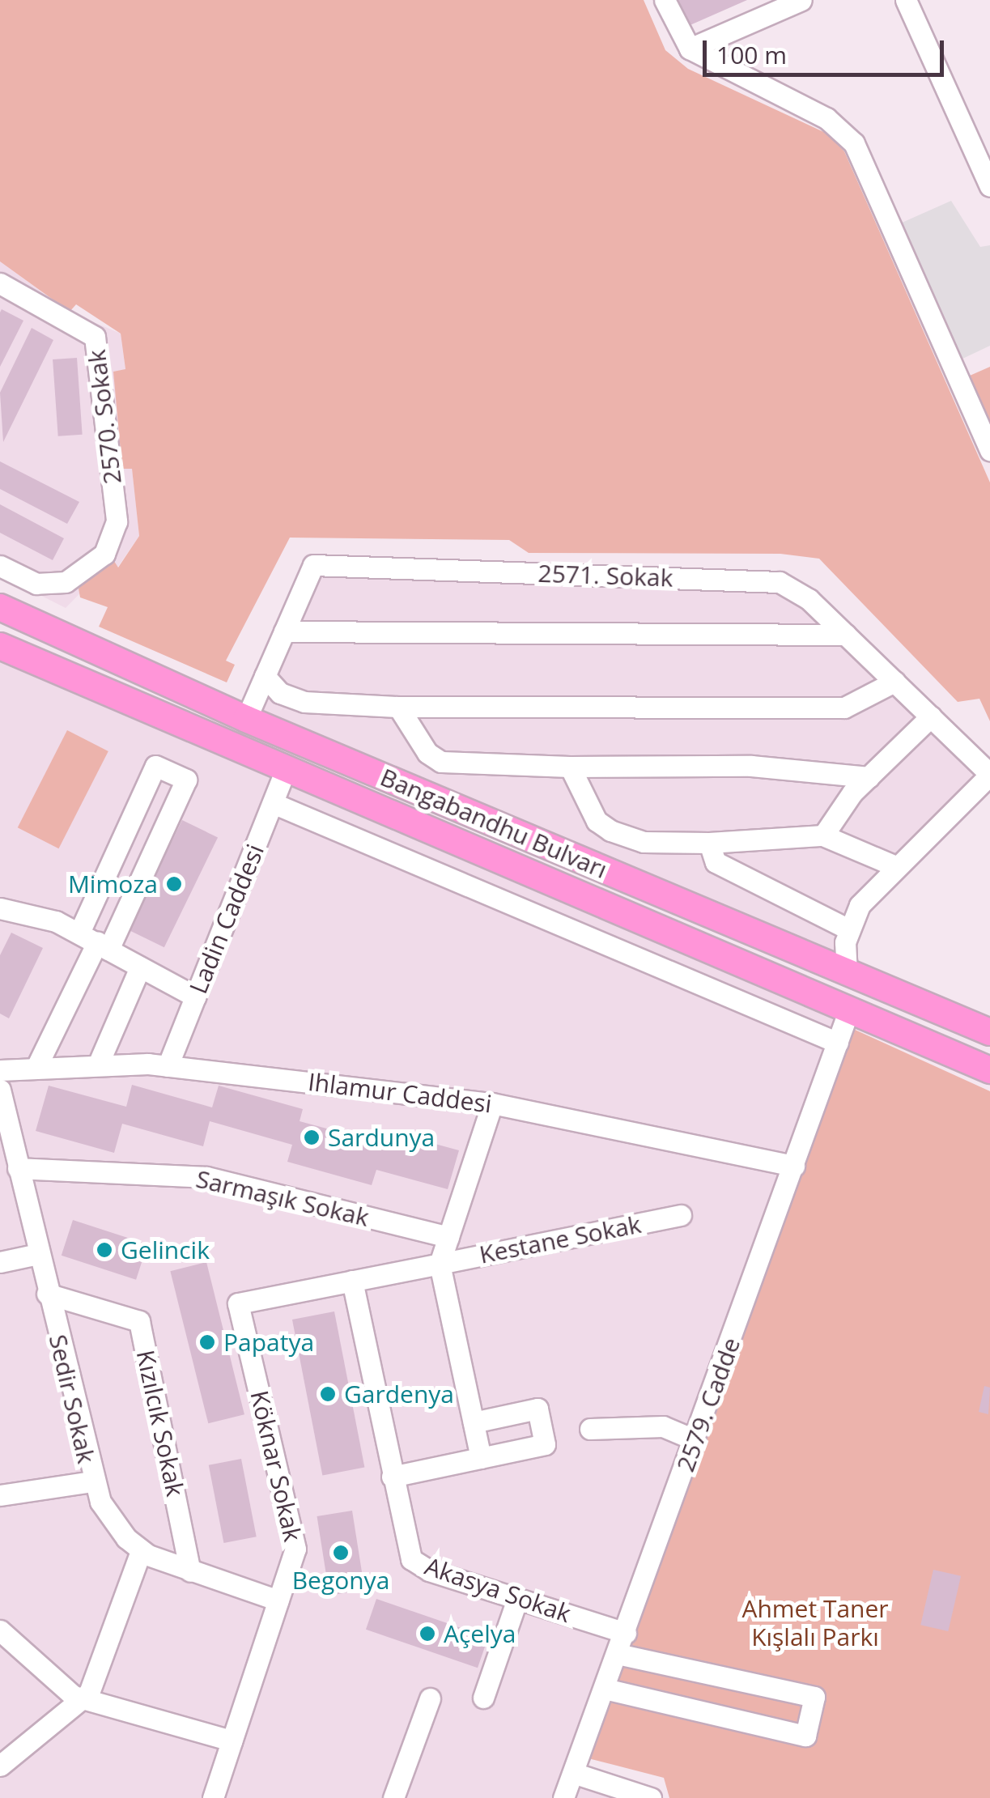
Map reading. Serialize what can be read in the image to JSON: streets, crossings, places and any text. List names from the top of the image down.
{
  "streets": {
    "main road": ["Bangabandhu Bulvarı"],
    "street": [
      "2570. Sokak",
      "2571. Sokak",
      "Ladin Caddesi",
      "Ihlamur Caddesi",
      "Sarmaşık Sokak",
      "Kestane Sokak",
      "Sedir Sokak",
      "2579. Cadde",
      "Kızılcık Sokak",
      "Köknar Sokak",
      "Akasya Sokak"
    ]
  },
  "crossings": [
    ["2571. Sokak", "Bangabandhu Bulvarı"],
    ["Bangabandhu Bulvarı", "Ladin Caddesi"],
    ["Bangabandhu Bulvarı", "2579. Cadde"],
    ["Ladin Caddesi", "Ihlamur Caddesi"],
    ["Ihlamur Caddesi", "2579. Cadde"],
    ["Sarmaşık Sokak", "Sedir Sokak"],
    ["Kestane Sokak", "Köknar Sokak"],
    ["Sedir Sokak", "Kızılcık Sokak"],
    ["Sedir Sokak", "Köknar Sokak"],
    ["2579. Cadde", "Akasya Sokak"],
    ["Köknar Sokak", "Akasya Sokak"]
  ],
  "parks": ["Ahmet Taner Kışlalı Parkı"],
  "places": [
    "Mimoza",
    "Sardunya",
    "Gelincik",
    "Papatya",
    "Gardenya",
    "Begonya",
    "Açelya"
  ],
  "scale_bar": "100 m"
}
